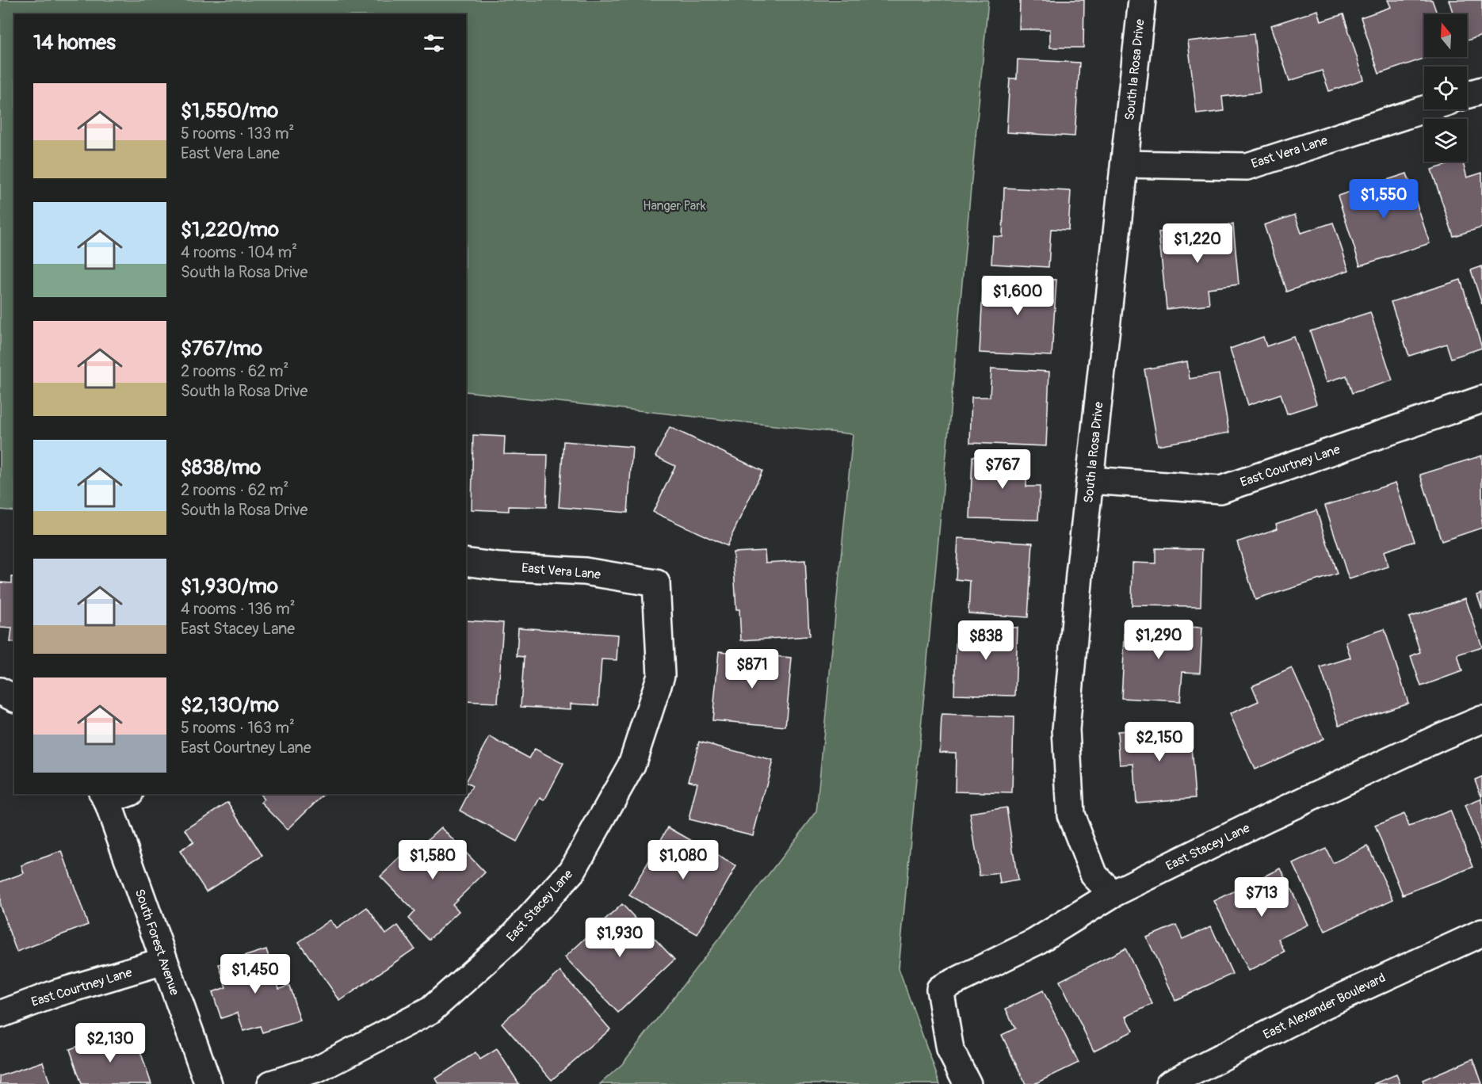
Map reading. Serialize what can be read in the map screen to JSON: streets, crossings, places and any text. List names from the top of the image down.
{
  "streets": {
    "street": [
      "South la Rosa Drive",
      "East Vera Lane",
      "East Courtney Lane",
      "East Stacey Lane",
      "South Forest Avenue",
      "East Alexander Boulevard"
    ]
  },
  "crossings": [
    ["South la Rosa Drive", "East Vera Lane"],
    ["South la Rosa Drive", "East Courtney Lane"],
    ["South la Rosa Drive", "East Stacey Lane"],
    ["East Vera Lane", "East Stacey Lane"],
    ["East Courtney Lane", "South Forest Avenue"]
  ],
  "parks": ["Hanger Park"],
  "north": "top",
  "page": {
    "heading": "14 homes",
    "list": [
      {
        "name": "$1,550/mo",
        "note": "5 rooms · 133 m² · East Vera Lane"
      },
      {
        "name": "$1,220/mo",
        "note": "4 rooms · 104 m² · South la Rosa Drive"
      },
      {
        "name": "$767/mo",
        "note": "2 rooms · 62 m² · South la Rosa Drive"
      },
      {
        "name": "$838/mo",
        "note": "2 rooms · 62 m² · South la Rosa Drive"
      },
      {
        "name": "$1,930/mo",
        "note": "4 rooms · 136 m² · East Stacey Lane"
      },
      {
        "name": "$2,130/mo",
        "note": "5 rooms · 163 m² · East Courtney Lane"
      }
    ],
    "price": [
      "$1,550",
      "$1,220",
      "$1,600",
      "$767",
      "$1,290",
      "$838",
      "$871",
      "$2,150",
      "$1,580",
      "$1,080",
      "$713",
      "$1,930",
      "$1,450",
      "$2,130"
    ]
  }
}
